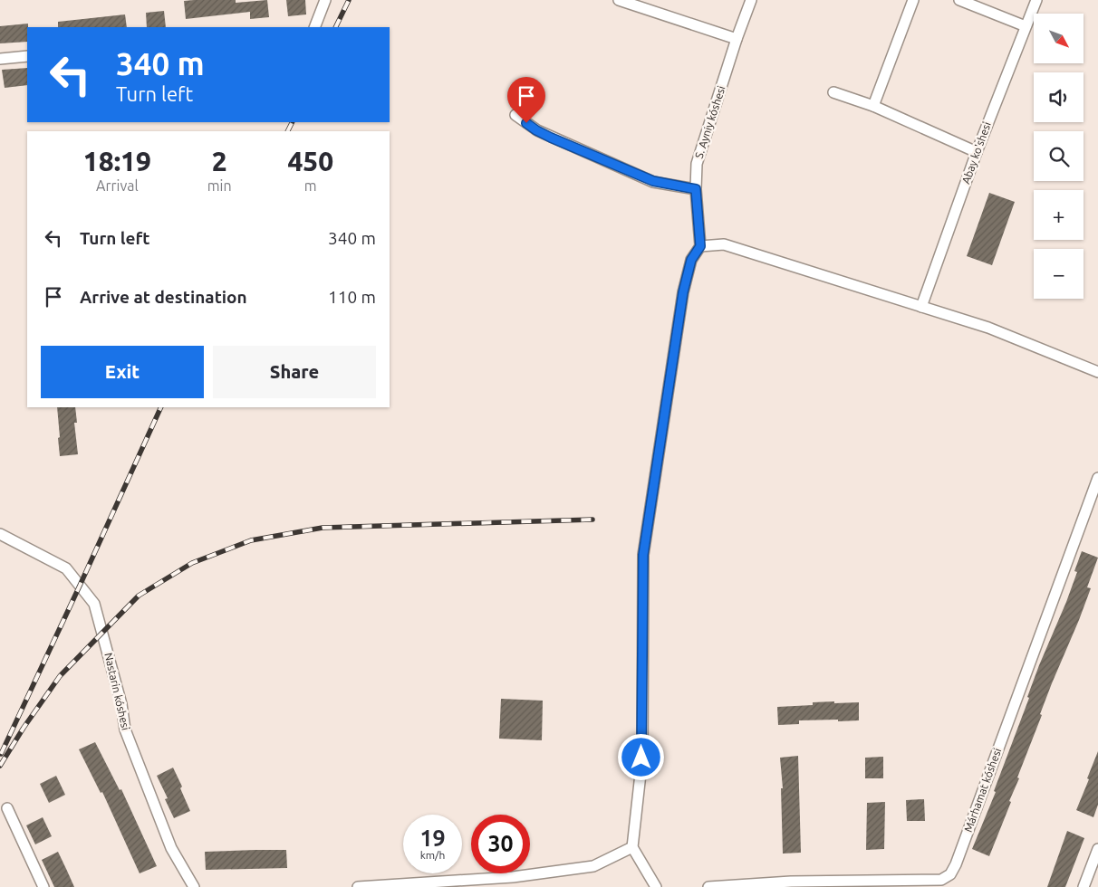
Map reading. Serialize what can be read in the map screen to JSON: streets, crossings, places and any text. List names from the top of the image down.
{
  "streets": {
    "street": [
      "S. Ayniy kóshesi",
      "Abay ko'shesi",
      "Nastarin kóshesi",
      "Márhamat kóshesi"
    ]
  },
  "north": "bottom right",
  "page": {
    "map_buttons": ["+", "−"],
    "turn": ["340 m", "Turn left"],
    "eta": [
      "18:19",
      "Arrival",
      "2",
      "min",
      "450",
      "m"
    ],
    "list": [
      {
        "name": "Turn left",
        "value": "340 m"
      },
      {
        "name": "Arrive at destination",
        "value": "110 m"
      }
    ],
    "buttons": ["Exit", "Share"],
    "speed": "19 km/h",
    "limit": "30"
  }
}
